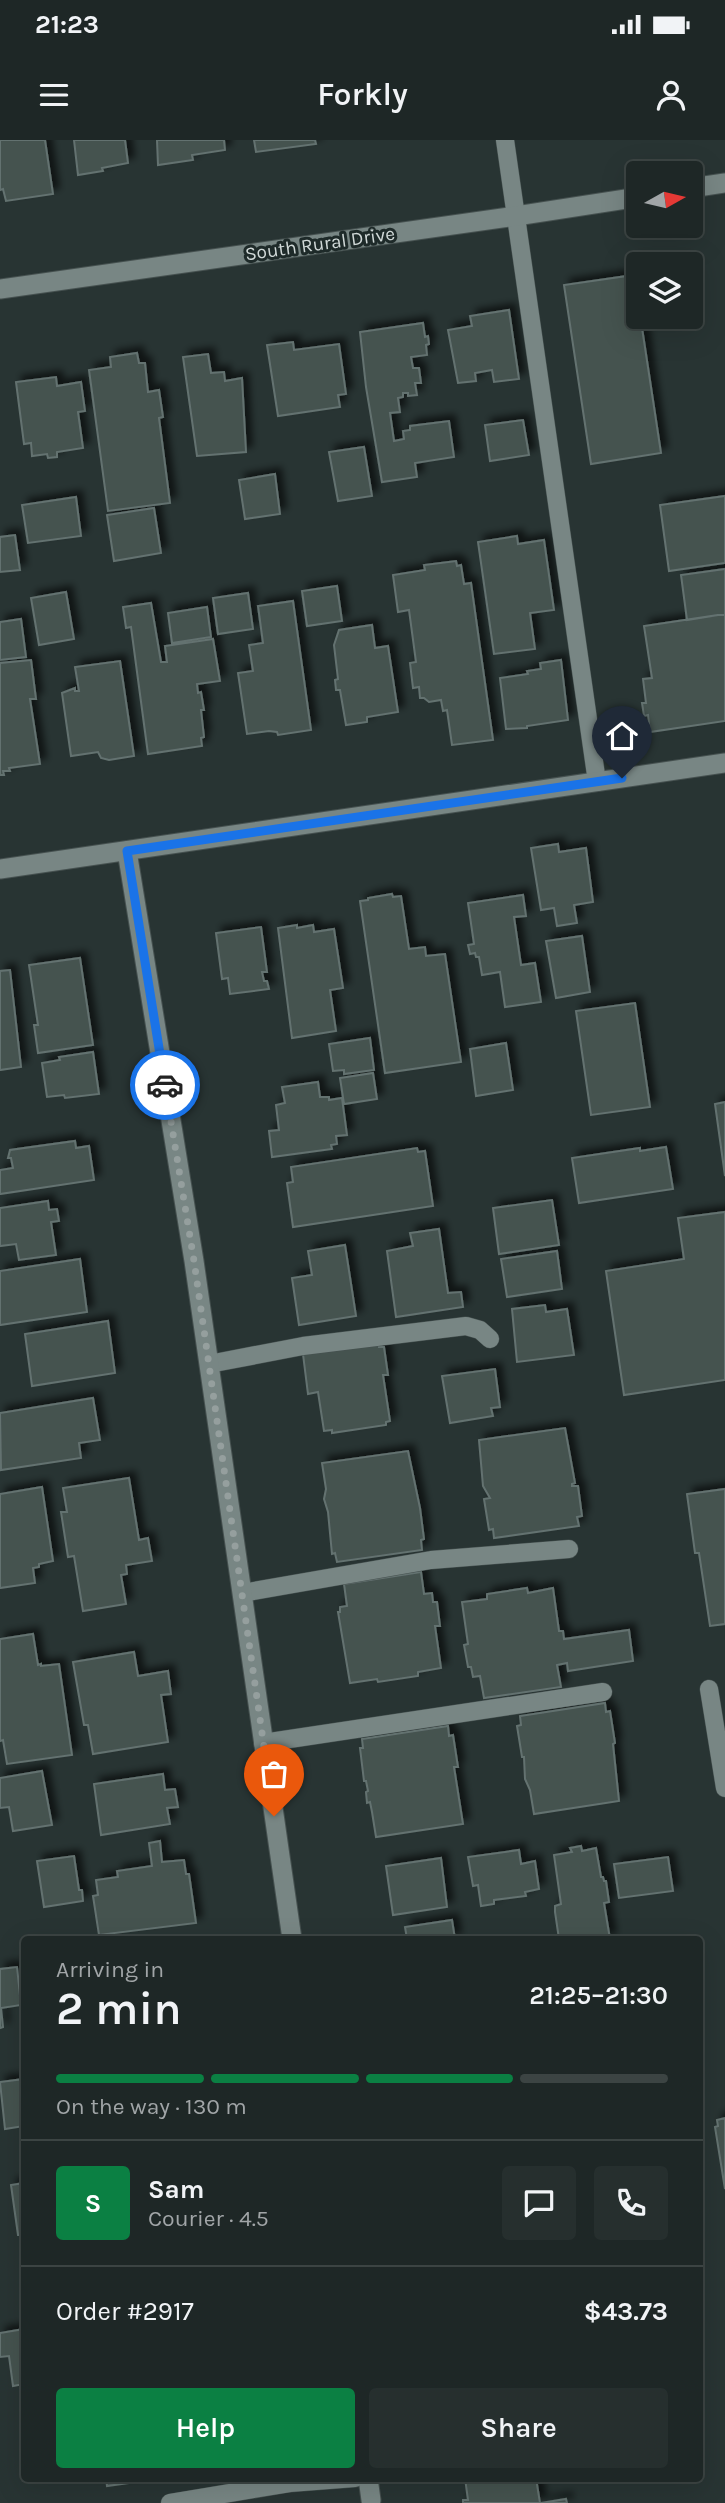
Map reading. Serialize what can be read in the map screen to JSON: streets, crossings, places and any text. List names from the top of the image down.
{
  "streets": {
    "street": ["South Rural Drive"]
  },
  "north": "right",
  "page": {
    "status": "21:23",
    "header": "Forkly",
    "heading": ["2 min", "Arriving in", "21:25–21:30"],
    "panel": [
      "Sam",
      "Courier · 4.5",
      "Order #2917",
      "$43.73"
    ],
    "bar": "On the way · 130 m",
    "round": "S",
    "buttons": ["Help", "Share"]
  }
}
